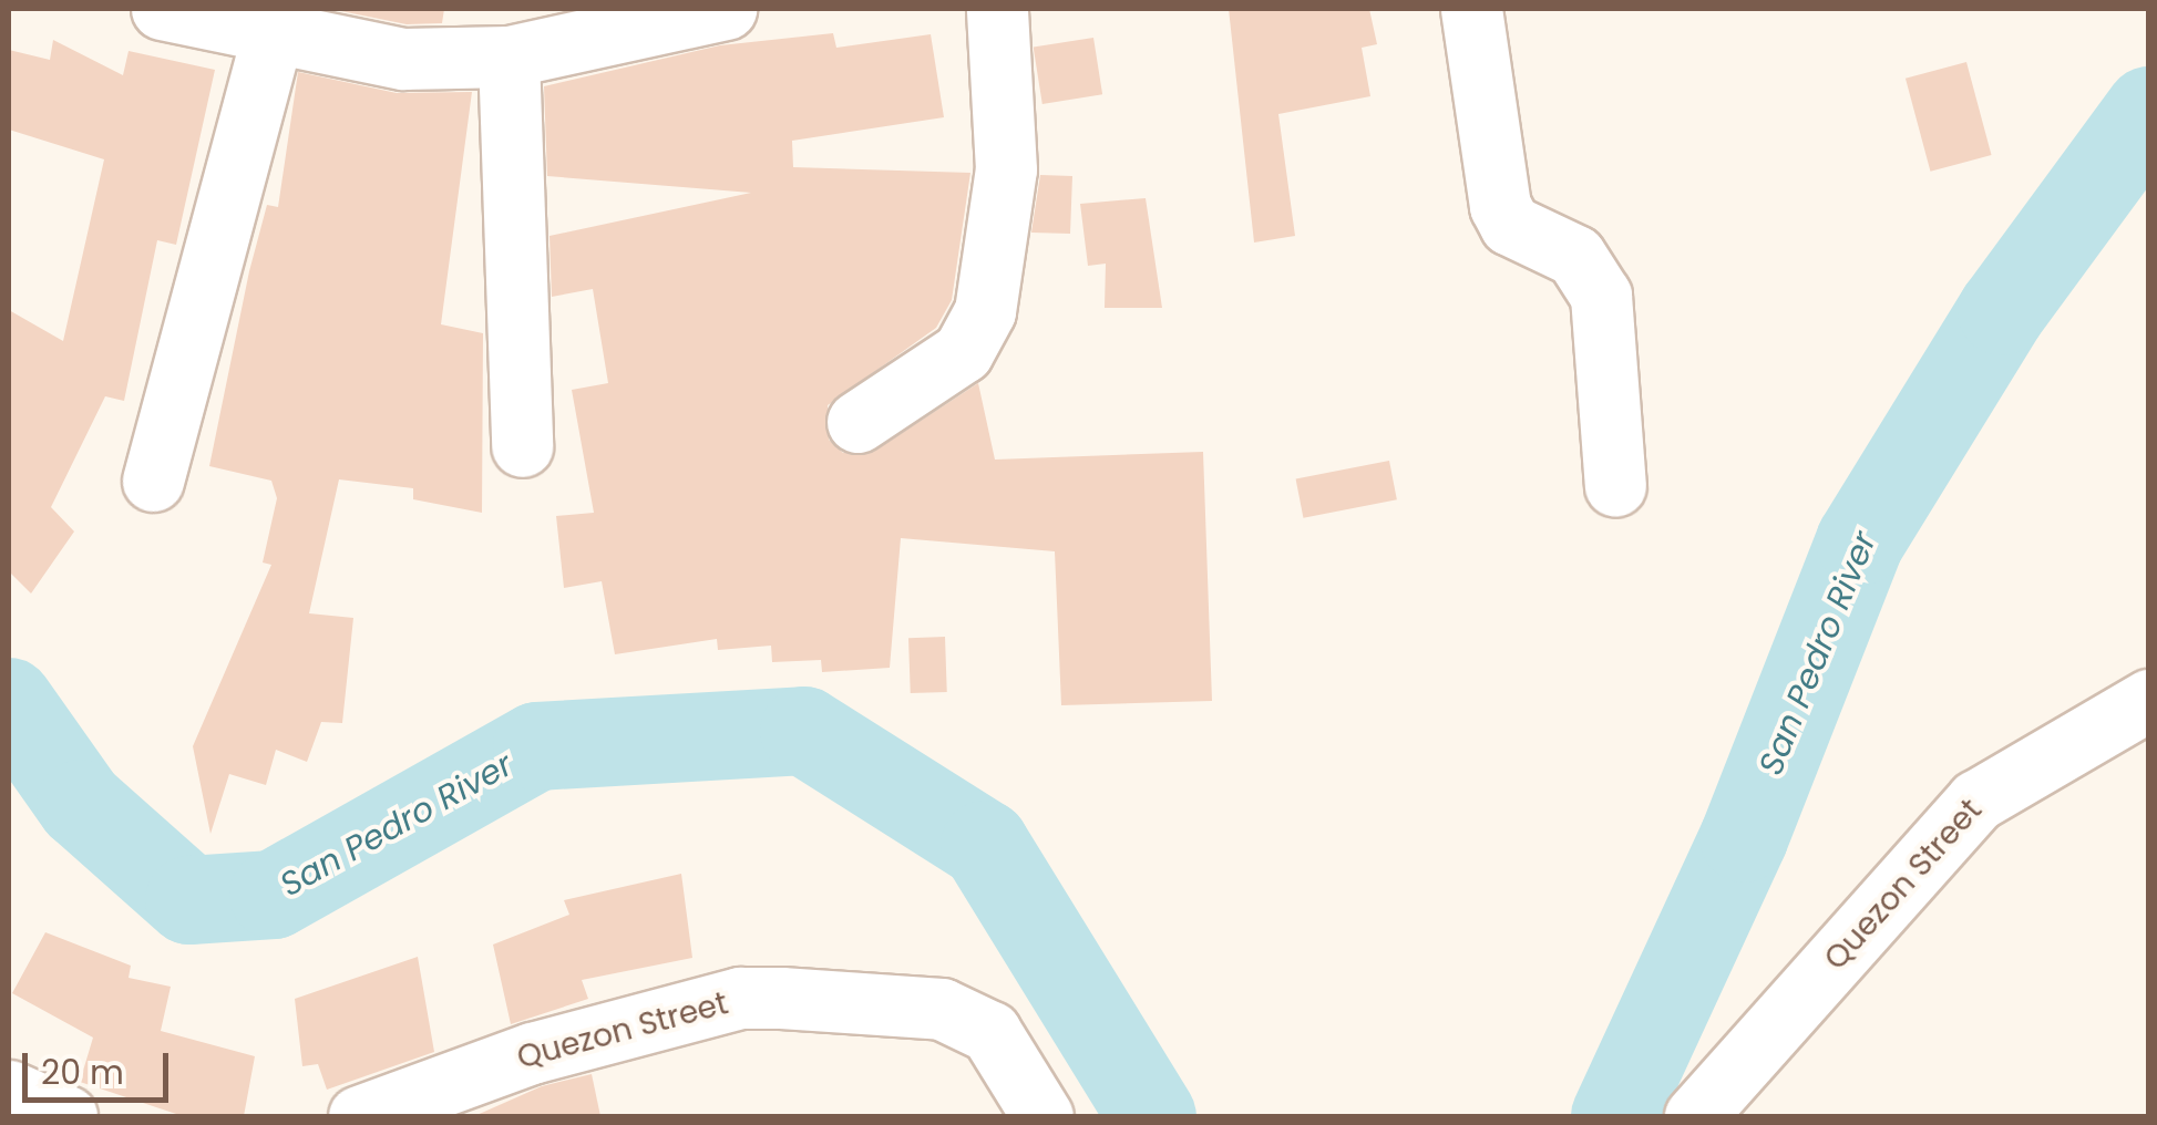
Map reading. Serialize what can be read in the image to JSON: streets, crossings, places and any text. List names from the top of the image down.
{
  "streets": {
    "street": ["Quezon Street"]
  },
  "water": ["San Pedro River"],
  "scale_bar": "20 m"
}
